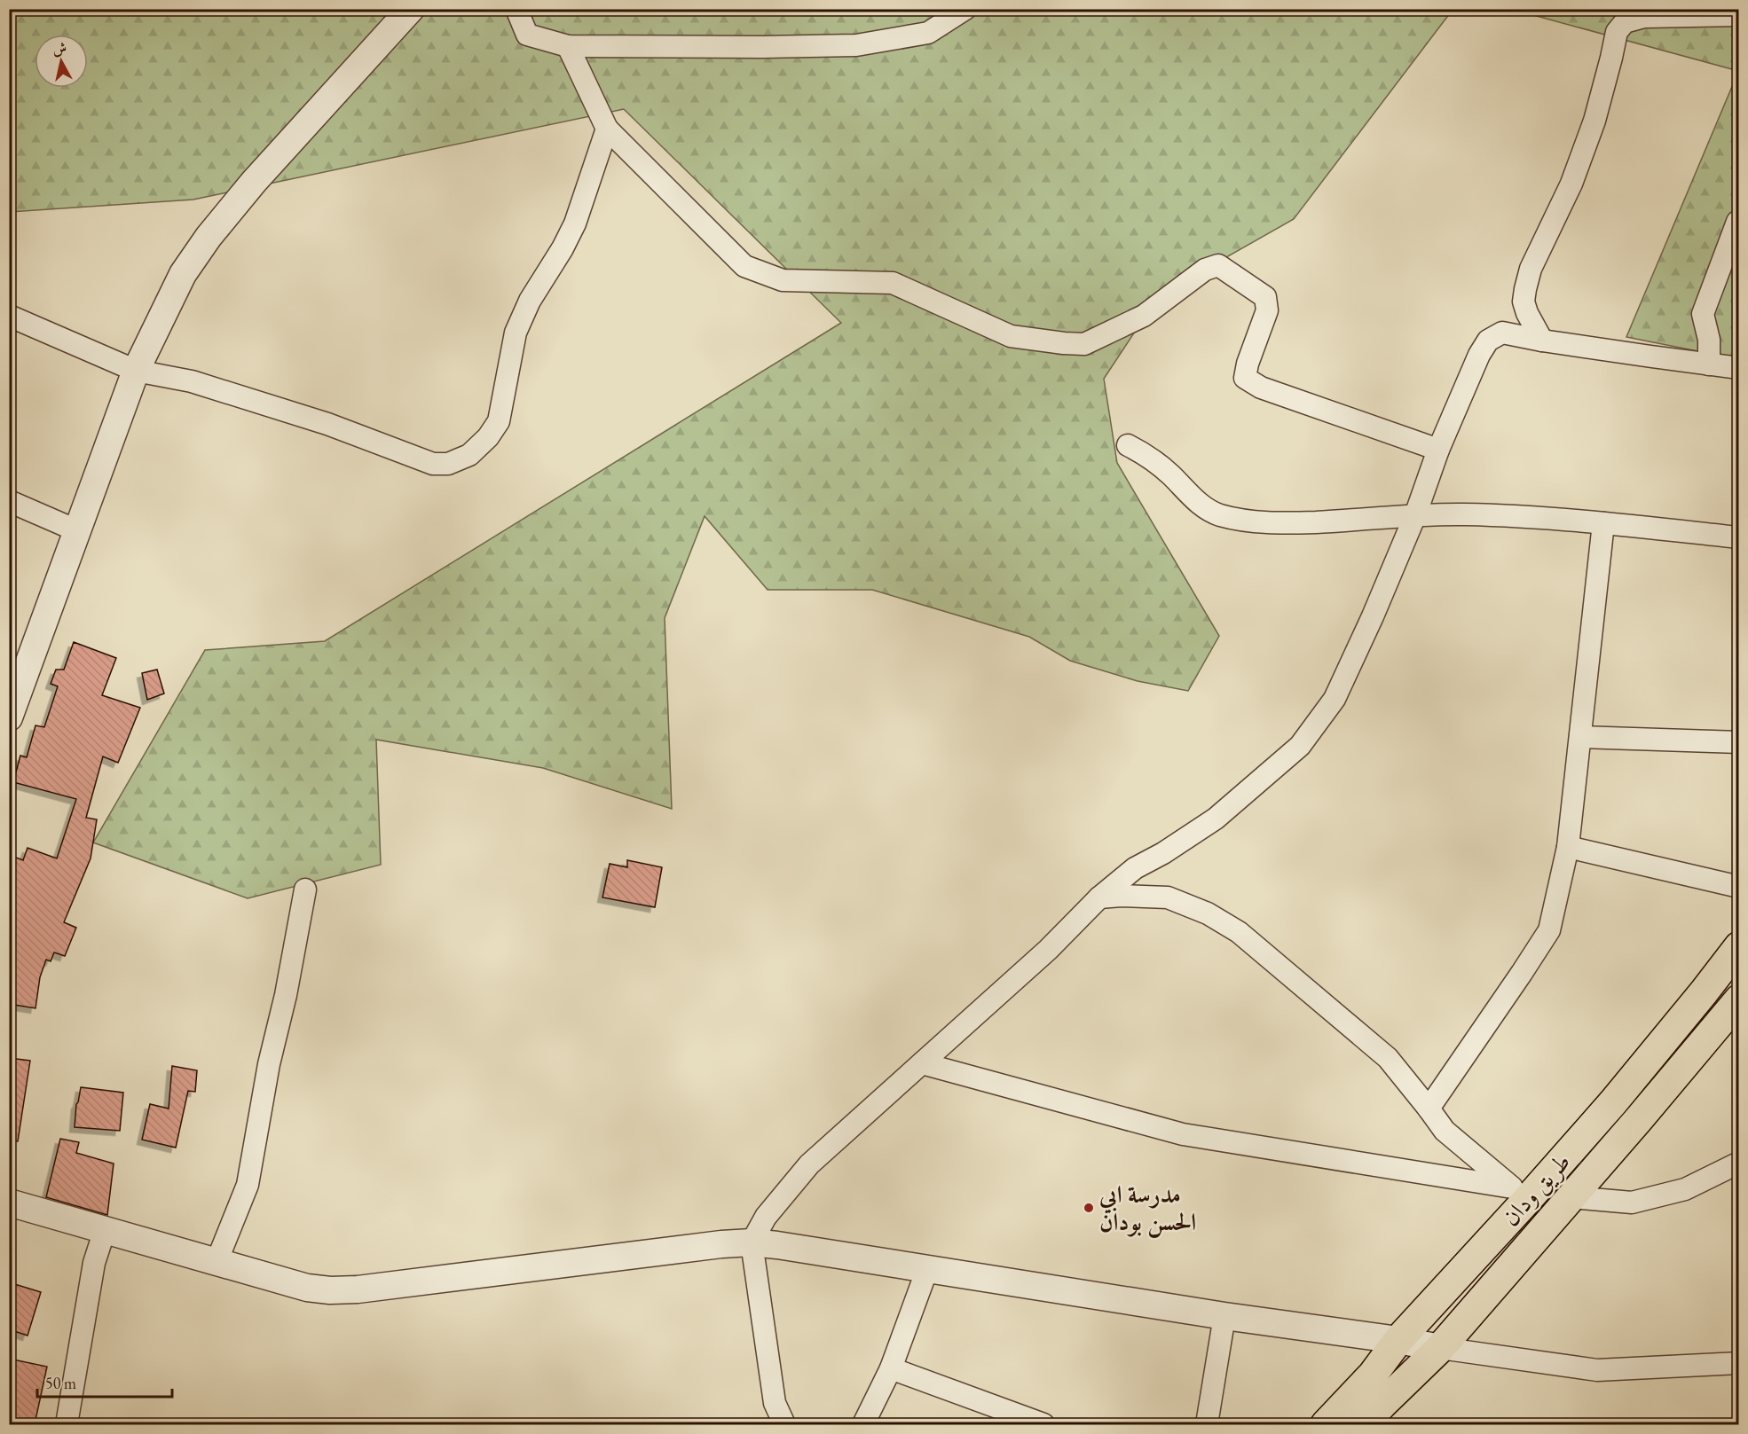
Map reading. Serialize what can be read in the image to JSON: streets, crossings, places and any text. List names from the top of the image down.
{
  "streets": {
    "main road": ["طريق ودان"]
  },
  "places": ["مدرسة ابي الحسن بودان"],
  "scale_bar": "50 m",
  "north": "top"
}
